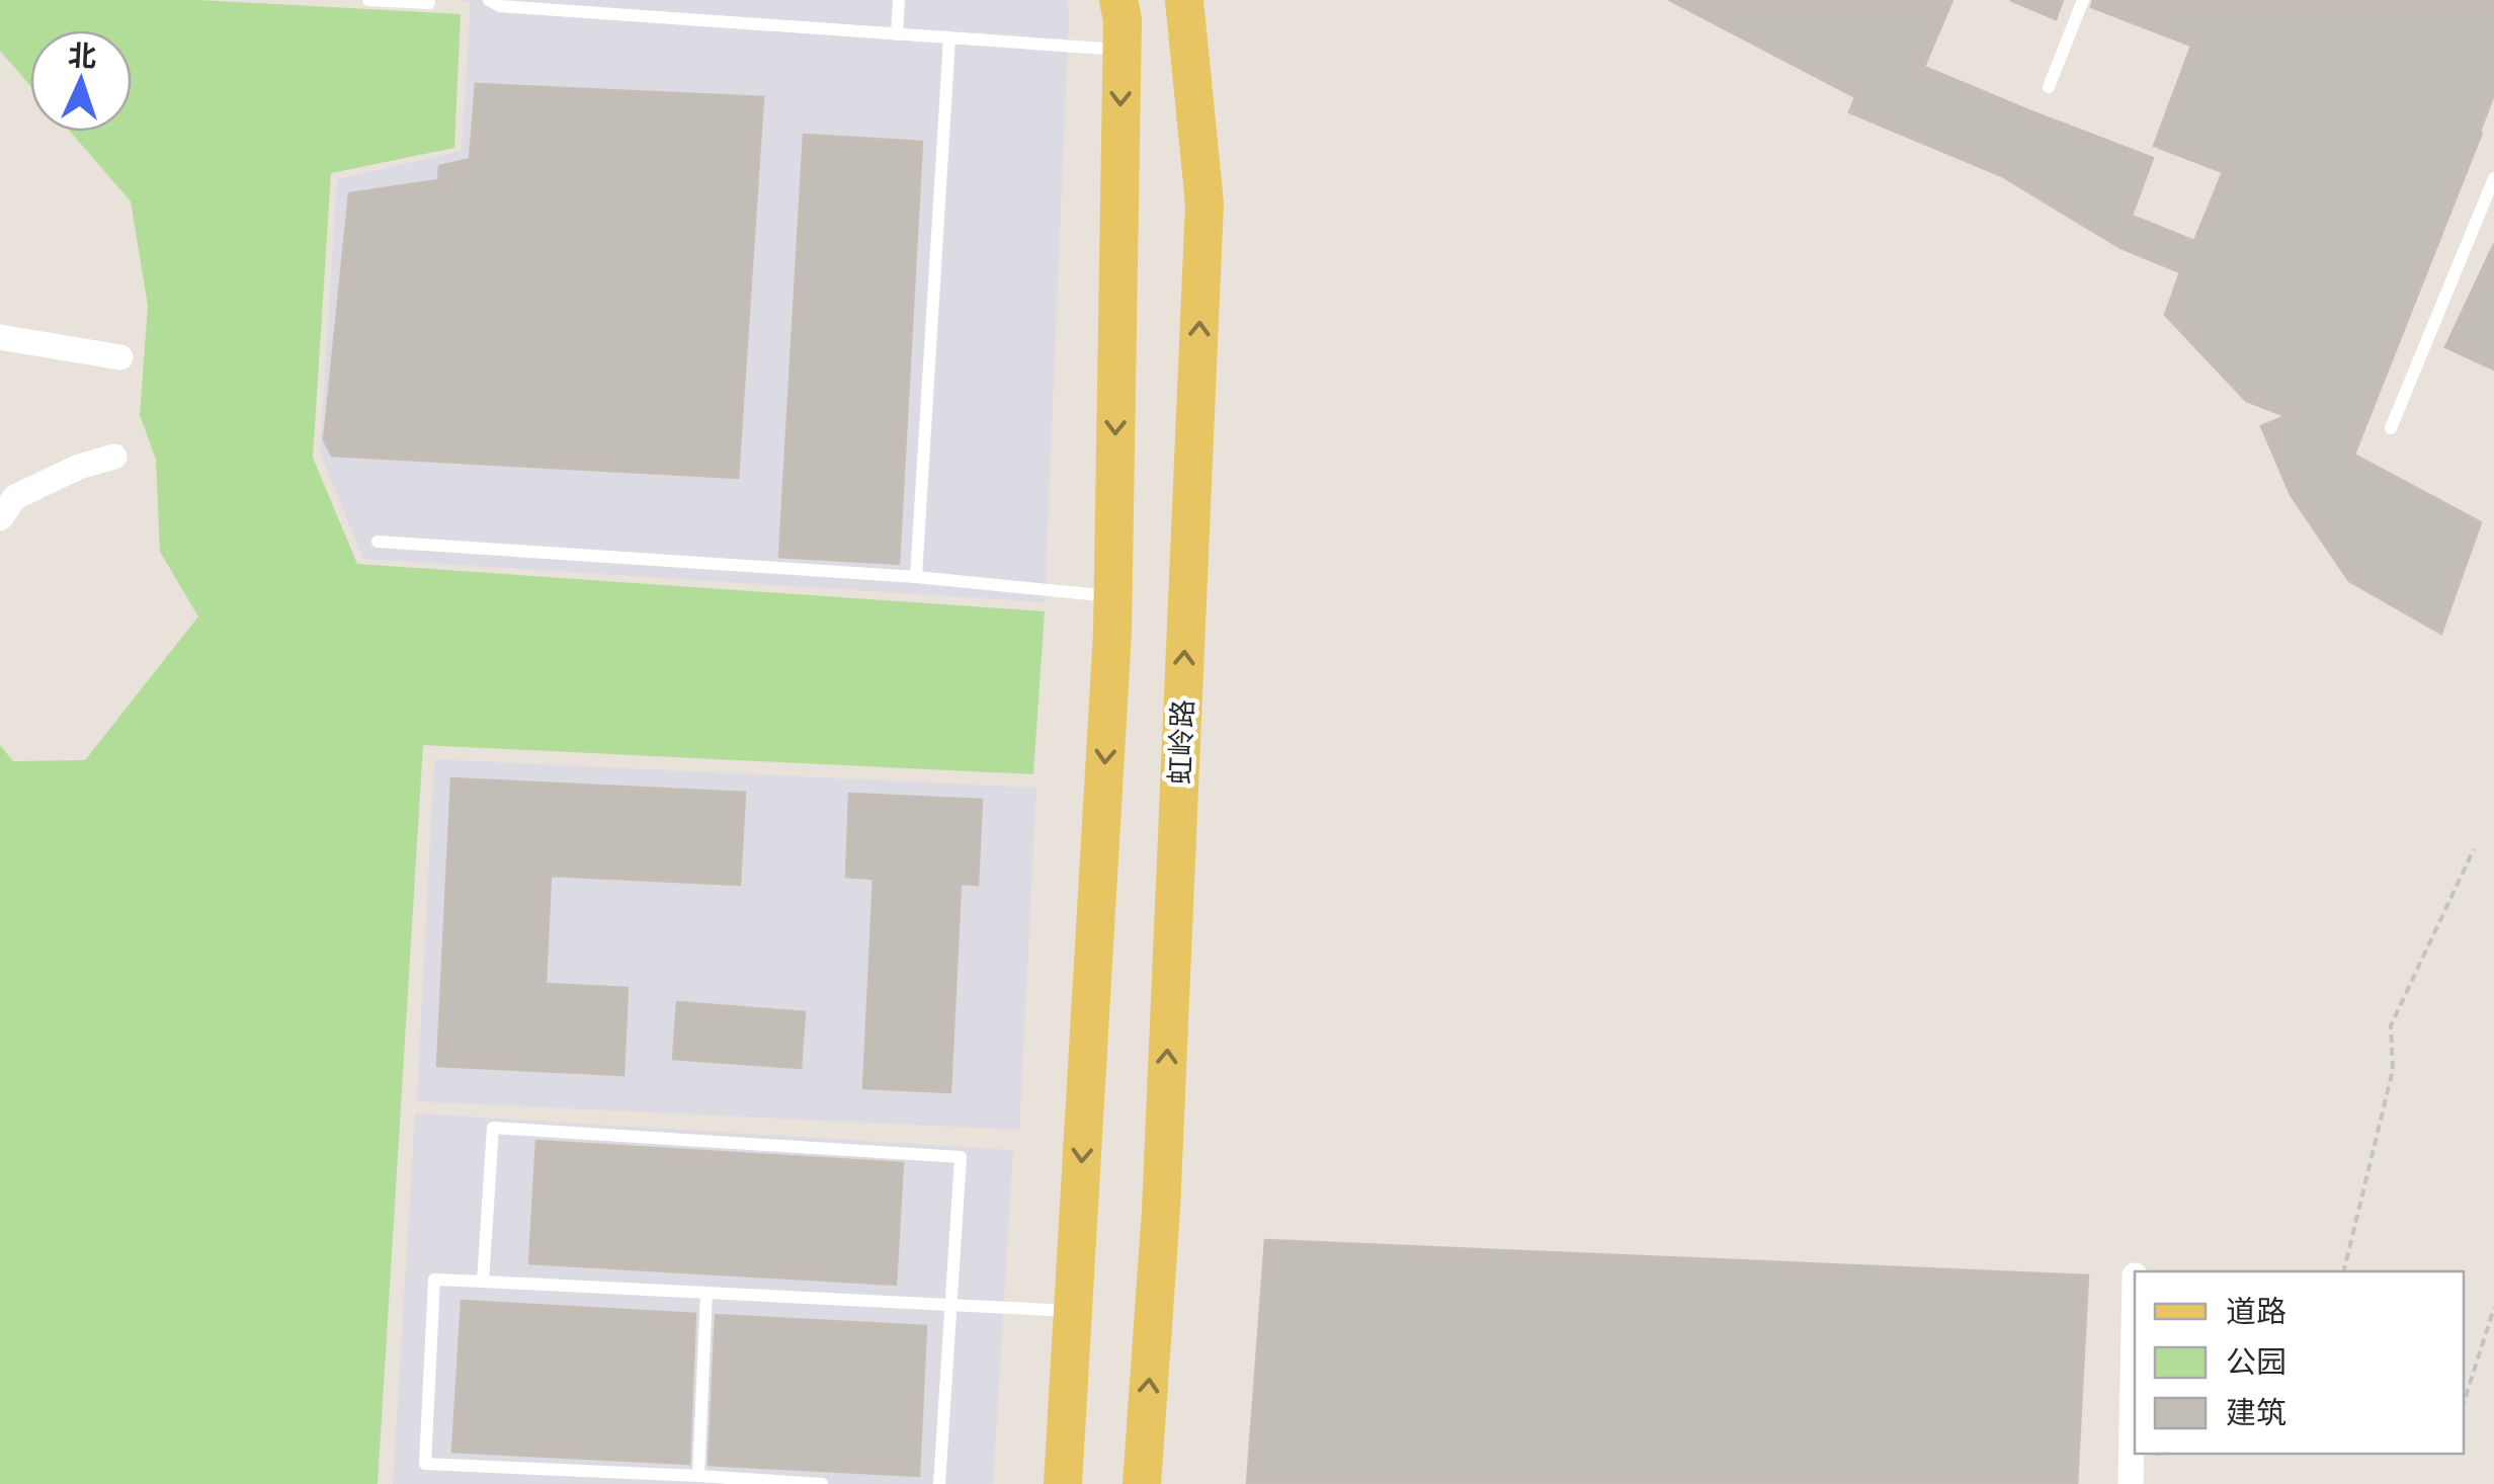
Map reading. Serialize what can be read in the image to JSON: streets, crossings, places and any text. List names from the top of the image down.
{
  "streets": {
    "main road": ["虹岭路"]
  },
  "legend": ["道路", "公园", "建筑"],
  "north": "top"
}
